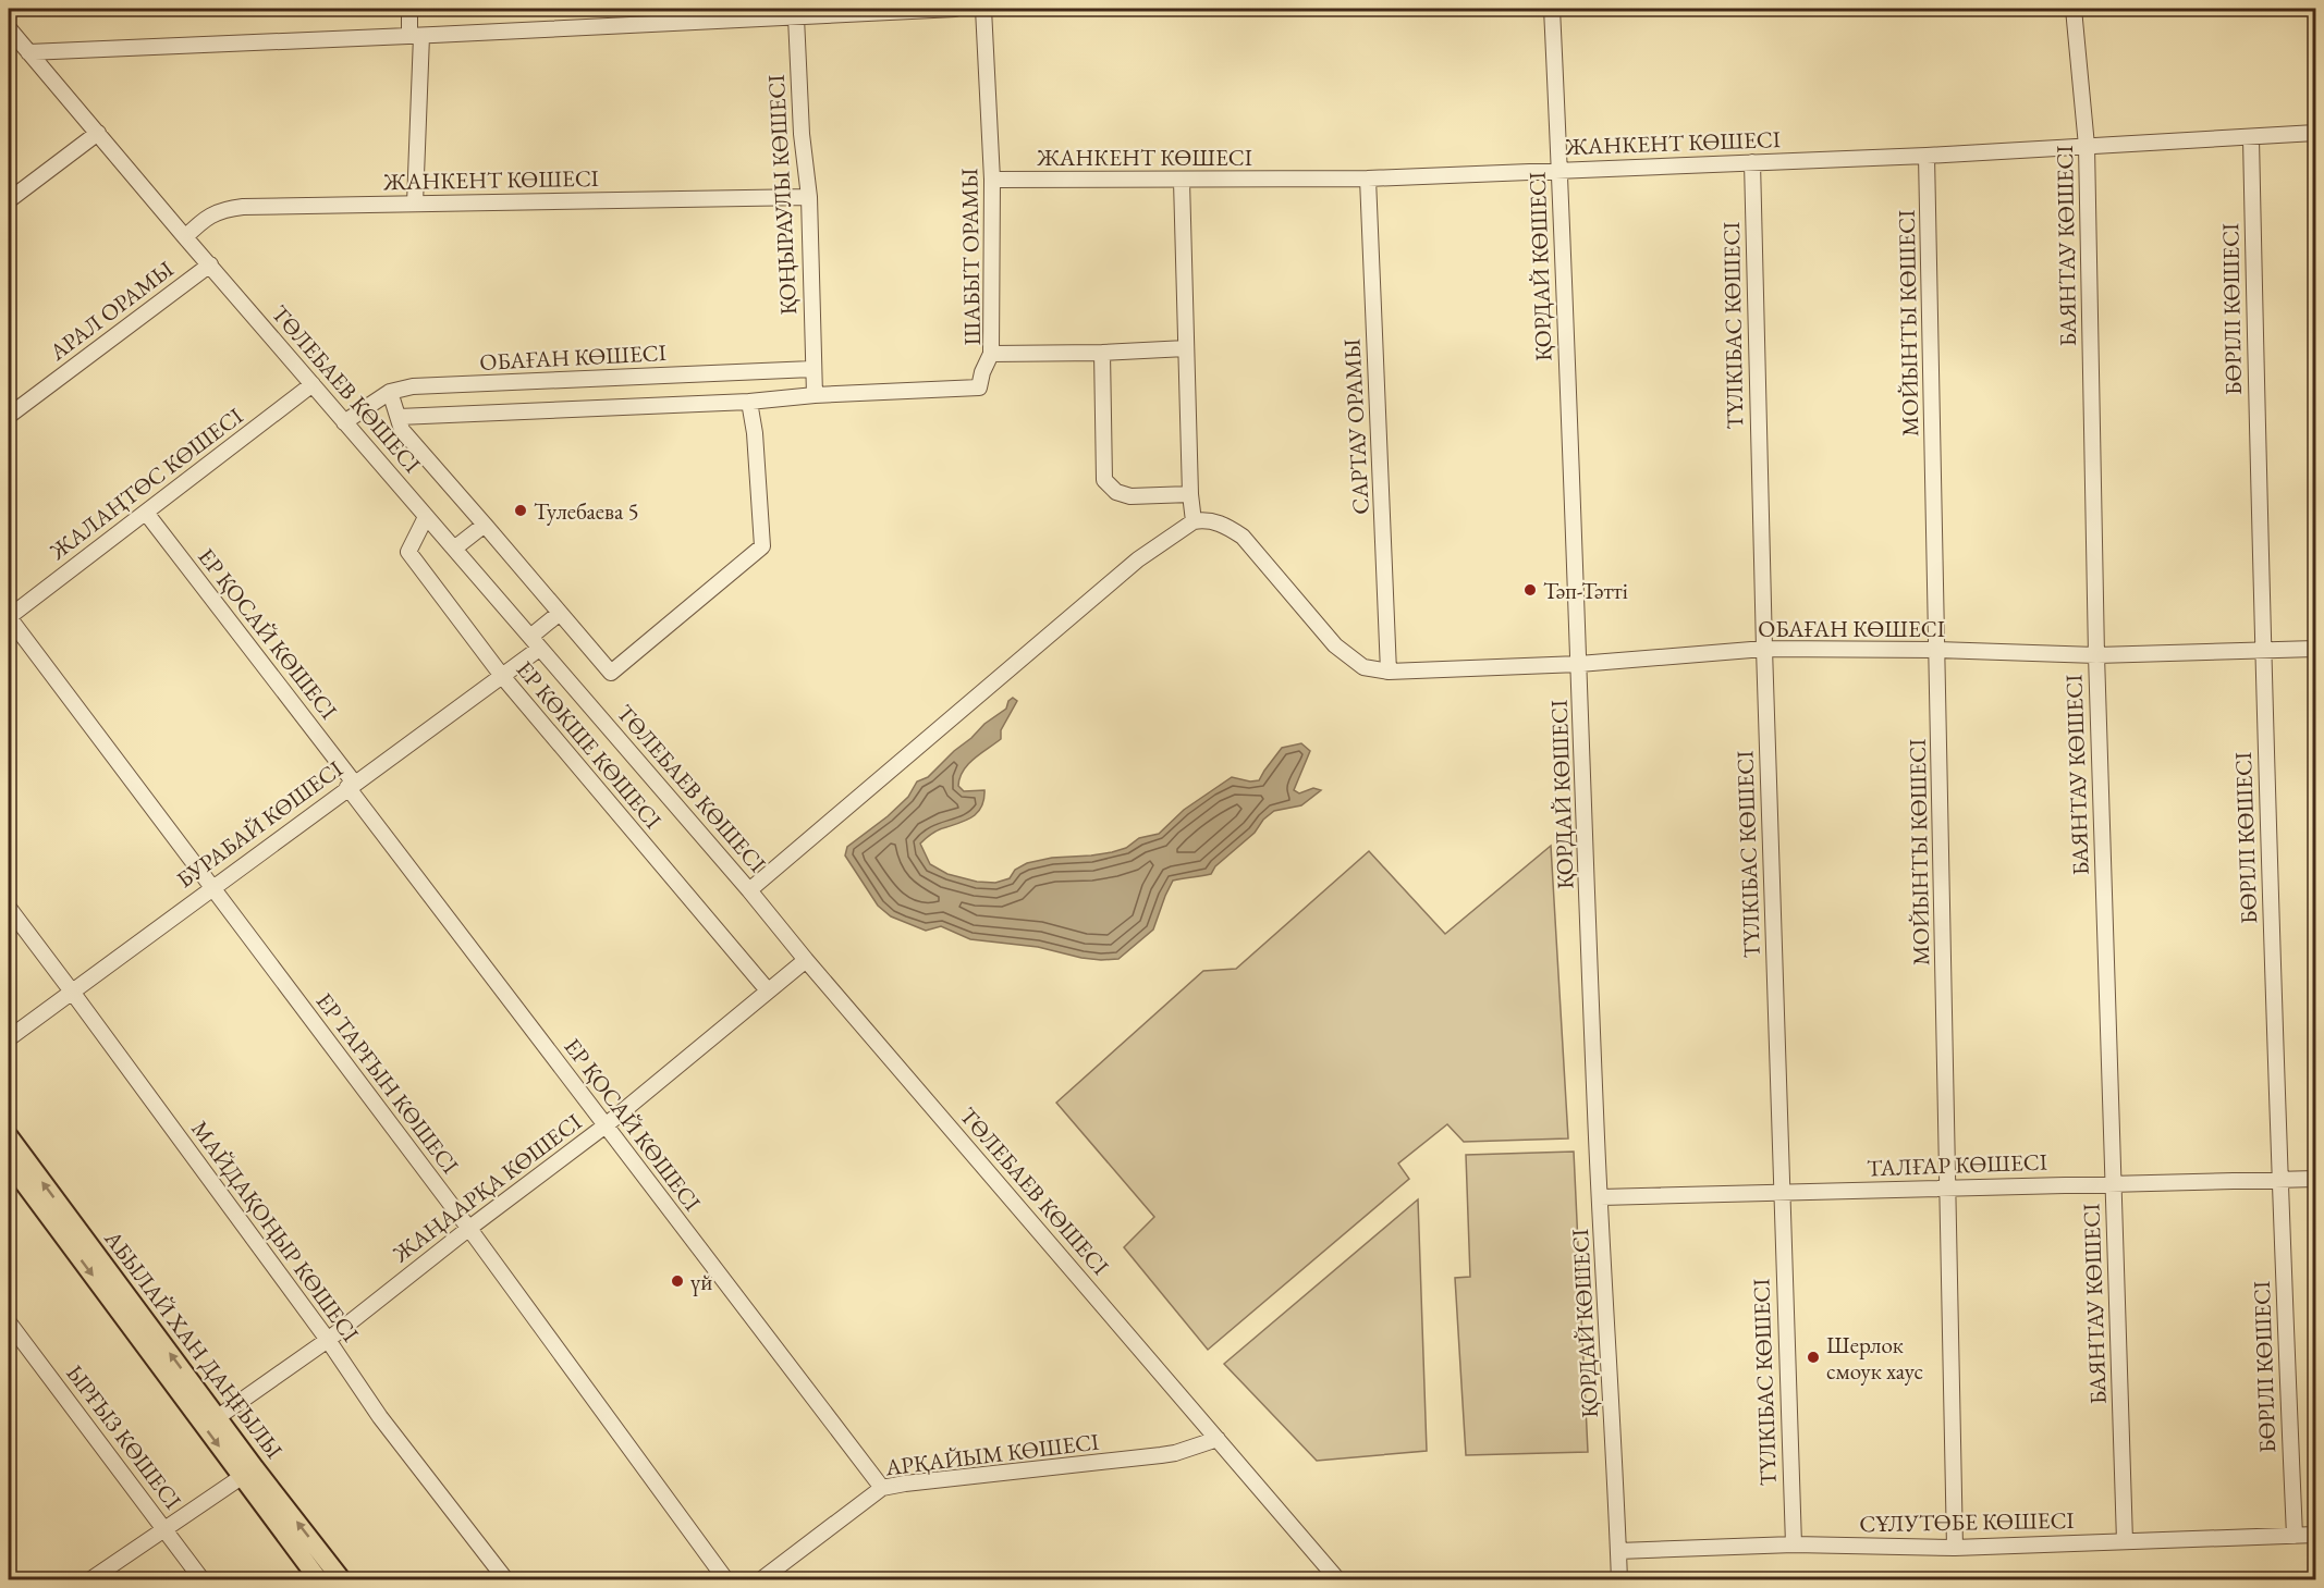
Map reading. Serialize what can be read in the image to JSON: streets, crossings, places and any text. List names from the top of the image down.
{
  "streets": {
    "main road": ["АБЫЛАЙ ХАН ДАҢҒЫЛЫ"],
    "street": [
      "ЖАНКЕНТ КӨШЕСІ",
      "ҚОҢЫРАУЛЫ КӨШЕСІ",
      "БАЯНТАУ КӨШЕСІ",
      "ШАБЫТ ОРАМЫ",
      "ҚОРДАЙ КӨШЕСІ",
      "БӨРІЛІ КӨШЕСІ",
      "АРАЛ ОРАМЫ",
      "МОЙЫНТЫ КӨШЕСІ",
      "ТҮЛКІБАС КӨШЕСІ",
      "ОБАҒАН КӨШЕСІ",
      "ТӨЛЕБАЕВ КӨШЕСІ",
      "САРТАУ ОРАМЫ",
      "ЖАЛАҢТӨС КӨШЕСІ",
      "ЕР ҚОСАЙ КӨШЕСІ",
      "ЕР КӨКШЕ КӨШЕСІ",
      "БУРАБАЙ КӨШЕСІ",
      "ЕР ТАРҒЫН КӨШЕСІ",
      "ТАЛҒАР КӨШЕСІ",
      "ЖАҢААРҚА КӨШЕСІ",
      "МАЙДАҚОҢЫР КӨШЕСІ",
      "ЫРҒЫЗ КӨШЕСІ",
      "АРҚАЙЫМ КӨШЕСІ",
      "СҰЛУТӨБЕ КӨШЕСІ"
    ]
  },
  "crossings": [
    ["ЖАНКЕНТ КӨШЕСІ", "ҚОҢЫРАУЛЫ КӨШЕСІ"],
    ["ЖАНКЕНТ КӨШЕСІ", "БАЯНТАУ КӨШЕСІ"],
    ["ЖАНКЕНТ КӨШЕСІ", "ШАБЫТ ОРАМЫ"],
    ["ЖАНКЕНТ КӨШЕСІ", "ҚОРДАЙ КӨШЕСІ"],
    ["ЖАНКЕНТ КӨШЕСІ", "БӨРІЛІ КӨШЕСІ"],
    ["ЖАНКЕНТ КӨШЕСІ", "МОЙЫНТЫ КӨШЕСІ"],
    ["ЖАНКЕНТ КӨШЕСІ", "ТҮЛКІБАС КӨШЕСІ"],
    ["ЖАНКЕНТ КӨШЕСІ", "ТӨЛЕБАЕВ КӨШЕСІ"],
    ["ЖАНКЕНТ КӨШЕСІ", "САРТАУ ОРАМЫ"],
    ["ҚОҢЫРАУЛЫ КӨШЕСІ", "ОБАҒАН КӨШЕСІ"],
    ["БАЯНТАУ КӨШЕСІ", "ОБАҒАН КӨШЕСІ"],
    ["БАЯНТАУ КӨШЕСІ", "ТАЛҒАР КӨШЕСІ"],
    ["БАЯНТАУ КӨШЕСІ", "СҰЛУТӨБЕ КӨШЕСІ"],
    ["ҚОРДАЙ КӨШЕСІ", "ОБАҒАН КӨШЕСІ"],
    ["ҚОРДАЙ КӨШЕСІ", "ТАЛҒАР КӨШЕСІ"],
    ["ҚОРДАЙ КӨШЕСІ", "СҰЛУТӨБЕ КӨШЕСІ"],
    ["БӨРІЛІ КӨШЕСІ", "ОБАҒАН КӨШЕСІ"],
    ["БӨРІЛІ КӨШЕСІ", "ТАЛҒАР КӨШЕСІ"],
    ["БӨРІЛІ КӨШЕСІ", "СҰЛУТӨБЕ КӨШЕСІ"],
    ["АРАЛ ОРАМЫ", "ТӨЛЕБАЕВ КӨШЕСІ"],
    ["МОЙЫНТЫ КӨШЕСІ", "ОБАҒАН КӨШЕСІ"],
    ["МОЙЫНТЫ КӨШЕСІ", "ТАЛҒАР КӨШЕСІ"],
    ["МОЙЫНТЫ КӨШЕСІ", "СҰЛУТӨБЕ КӨШЕСІ"],
    ["ТҮЛКІБАС КӨШЕСІ", "ОБАҒАН КӨШЕСІ"],
    ["ТҮЛКІБАС КӨШЕСІ", "ТАЛҒАР КӨШЕСІ"],
    ["ТҮЛКІБАС КӨШЕСІ", "СҰЛУТӨБЕ КӨШЕСІ"],
    ["ОБАҒАН КӨШЕСІ", "ТӨЛЕБАЕВ КӨШЕСІ"],
    ["ОБАҒАН КӨШЕСІ", "САРТАУ ОРАМЫ"],
    ["ТӨЛЕБАЕВ КӨШЕСІ", "ЖАЛАҢТӨС КӨШЕСІ"],
    ["ТӨЛЕБАЕВ КӨШЕСІ", "ЕР КӨКШЕ КӨШЕСІ"],
    ["ТӨЛЕБАЕВ КӨШЕСІ", "БУРАБАЙ КӨШЕСІ"],
    ["ТӨЛЕБАЕВ КӨШЕСІ", "ЖАҢААРҚА КӨШЕСІ"],
    ["ТӨЛЕБАЕВ КӨШЕСІ", "АРҚАЙЫМ КӨШЕСІ"],
    ["ЖАЛАҢТӨС КӨШЕСІ", "ЕР ҚОСАЙ КӨШЕСІ"],
    ["ЖАЛАҢТӨС КӨШЕСІ", "ЕР ТАРҒЫН КӨШЕСІ"],
    ["ЕР ҚОСАЙ КӨШЕСІ", "БУРАБАЙ КӨШЕСІ"],
    ["ЕР ҚОСАЙ КӨШЕСІ", "ЖАҢААРҚА КӨШЕСІ"],
    ["ЕР ҚОСАЙ КӨШЕСІ", "АРҚАЙЫМ КӨШЕСІ"],
    ["ЕР КӨКШЕ КӨШЕСІ", "БУРАБАЙ КӨШЕСІ"],
    ["ЕР КӨКШЕ КӨШЕСІ", "ЖАҢААРҚА КӨШЕСІ"],
    ["БУРАБАЙ КӨШЕСІ", "ЕР ТАРҒЫН КӨШЕСІ"],
    ["БУРАБАЙ КӨШЕСІ", "МАЙДАҚОҢЫР КӨШЕСІ"],
    ["ЕР ТАРҒЫН КӨШЕСІ", "ЖАҢААРҚА КӨШЕСІ"],
    ["ЖАҢААРҚА КӨШЕСІ", "МАЙДАҚОҢЫР КӨШЕСІ"],
    ["ЖАҢААРҚА КӨШЕСІ", "АБЫЛАЙ ХАН ДАҢҒЫЛЫ"]
  ],
  "places": [
    "Тулебаева 5",
    "Тәп-Тәтті",
    "үй",
    "Шерлок смоук хаус"
  ]
}
